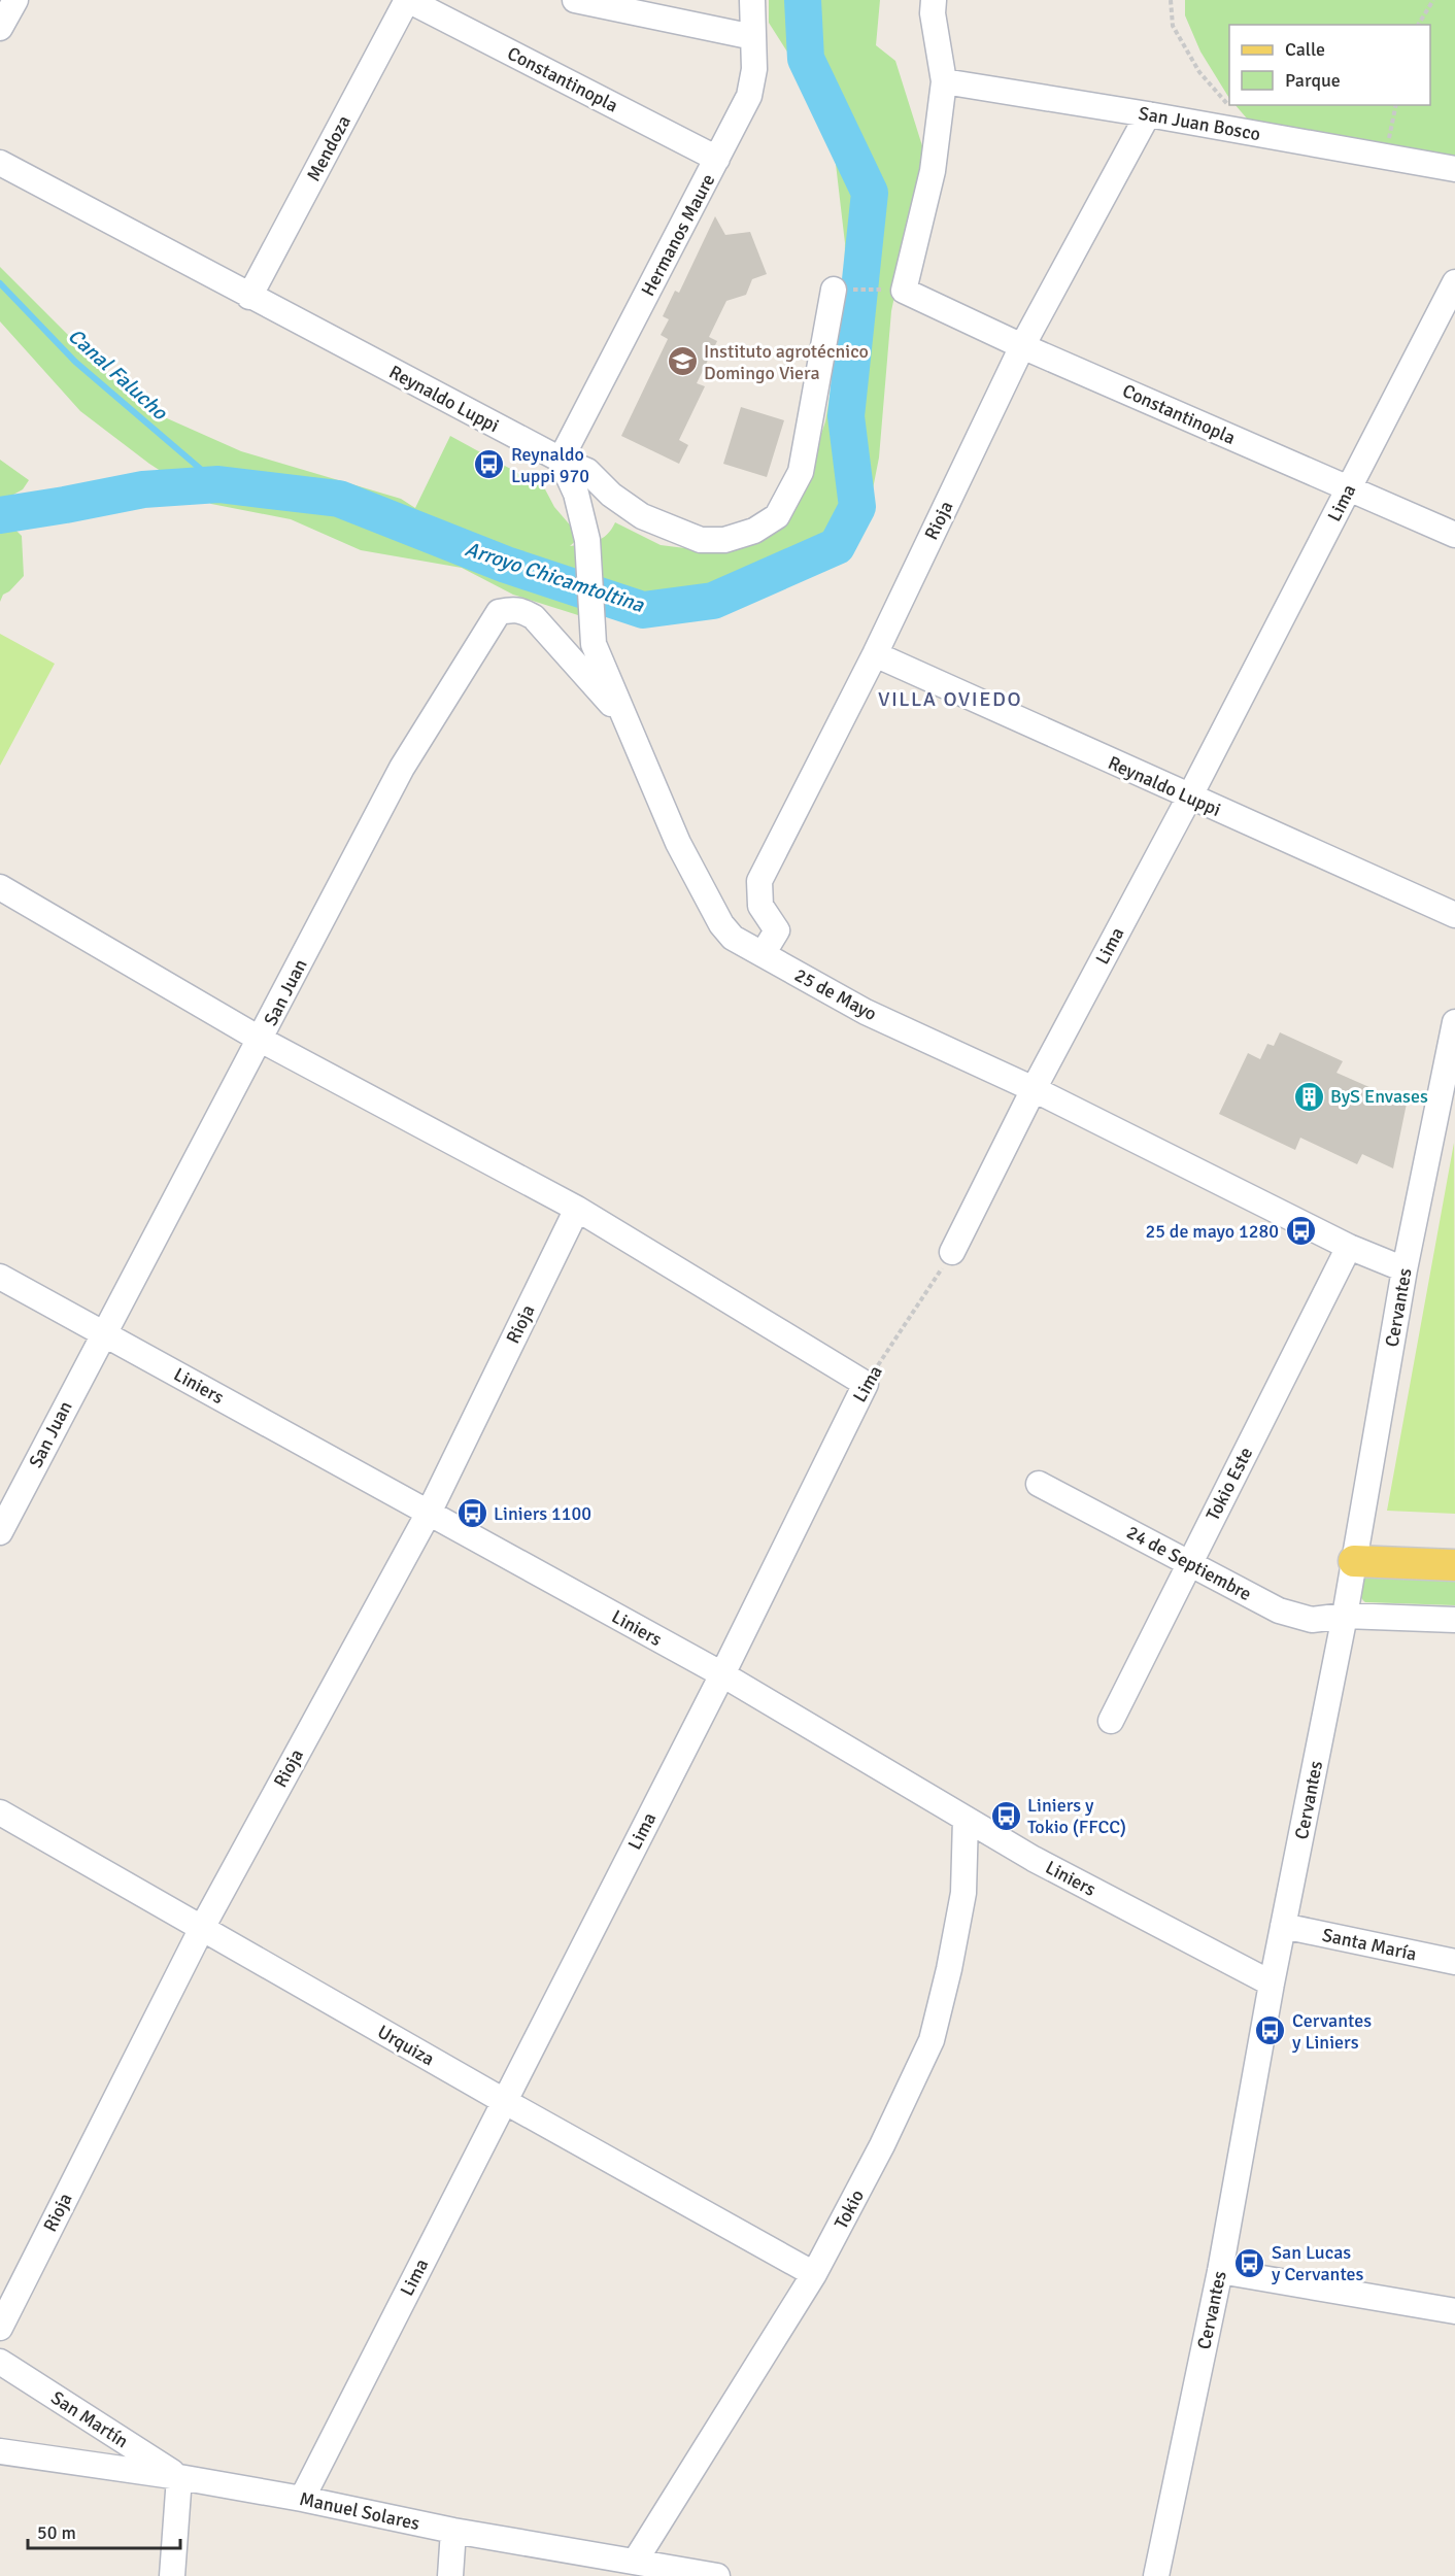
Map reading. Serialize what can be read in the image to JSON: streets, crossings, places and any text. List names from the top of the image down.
{
  "streets": {
    "street": [
      "Constantinopla",
      "San Juan Bosco",
      "Mendoza",
      "Hermanos Maure",
      "Reynaldo Luppi",
      "Lima",
      "Rioja",
      "San Juan",
      "25 de Mayo",
      "Cervantes",
      "Liniers",
      "Tokio Este",
      "24 de Septiembre",
      "Santa María",
      "Urquiza",
      "Tokio",
      "San Martín",
      "Manuel Solares"
    ]
  },
  "crossings": [
    ["Constantinopla", "Mendoza"],
    ["Constantinopla", "Hermanos Maure"],
    ["Constantinopla", "Lima"],
    ["Constantinopla", "Rioja"],
    ["San Juan Bosco", "Rioja"],
    ["Mendoza", "Reynaldo Luppi"],
    ["Hermanos Maure", "Reynaldo Luppi"],
    ["Hermanos Maure", "25 de Mayo"],
    ["Reynaldo Luppi", "Lima"],
    ["Reynaldo Luppi", "Rioja"],
    ["Reynaldo Luppi", "25 de Mayo"],
    ["Lima", "25 de Mayo"],
    ["Lima", "Liniers"],
    ["Lima", "Urquiza"],
    ["Lima", "Manuel Solares"],
    ["Rioja", "25 de Mayo"],
    ["Rioja", "Liniers"],
    ["Rioja", "Urquiza"],
    ["San Juan", "25 de Mayo"],
    ["San Juan", "Liniers"],
    ["25 de Mayo", "Cervantes"],
    ["25 de Mayo", "Tokio Este"],
    ["Cervantes", "Liniers"],
    ["Cervantes", "24 de Septiembre"],
    ["Cervantes", "Santa María"],
    ["Liniers", "Tokio"],
    ["Tokio Este", "24 de Septiembre"],
    ["Urquiza", "Tokio"],
    ["Tokio", "Manuel Solares"],
    ["San Martín", "Manuel Solares"]
  ],
  "districts": ["VILLA OVIEDO"],
  "water": ["Canal Falucho", "Arroyo Chicamtoltina"],
  "places": {
    "school or university": ["Instituto agrotécnico Domingo Viera"],
    "bus stop": [
      "Reynaldo Luppi 970",
      "25 de mayo 1280",
      "Liniers 1100",
      "Liniers y Tokio (FFCC)",
      "Cervantes y Liniers",
      "San Lucas y Cervantes"
    ],
    "building": ["ByS Envases"]
  },
  "legend": ["Calle", "Parque"],
  "scale_bar": "50 m"
}
